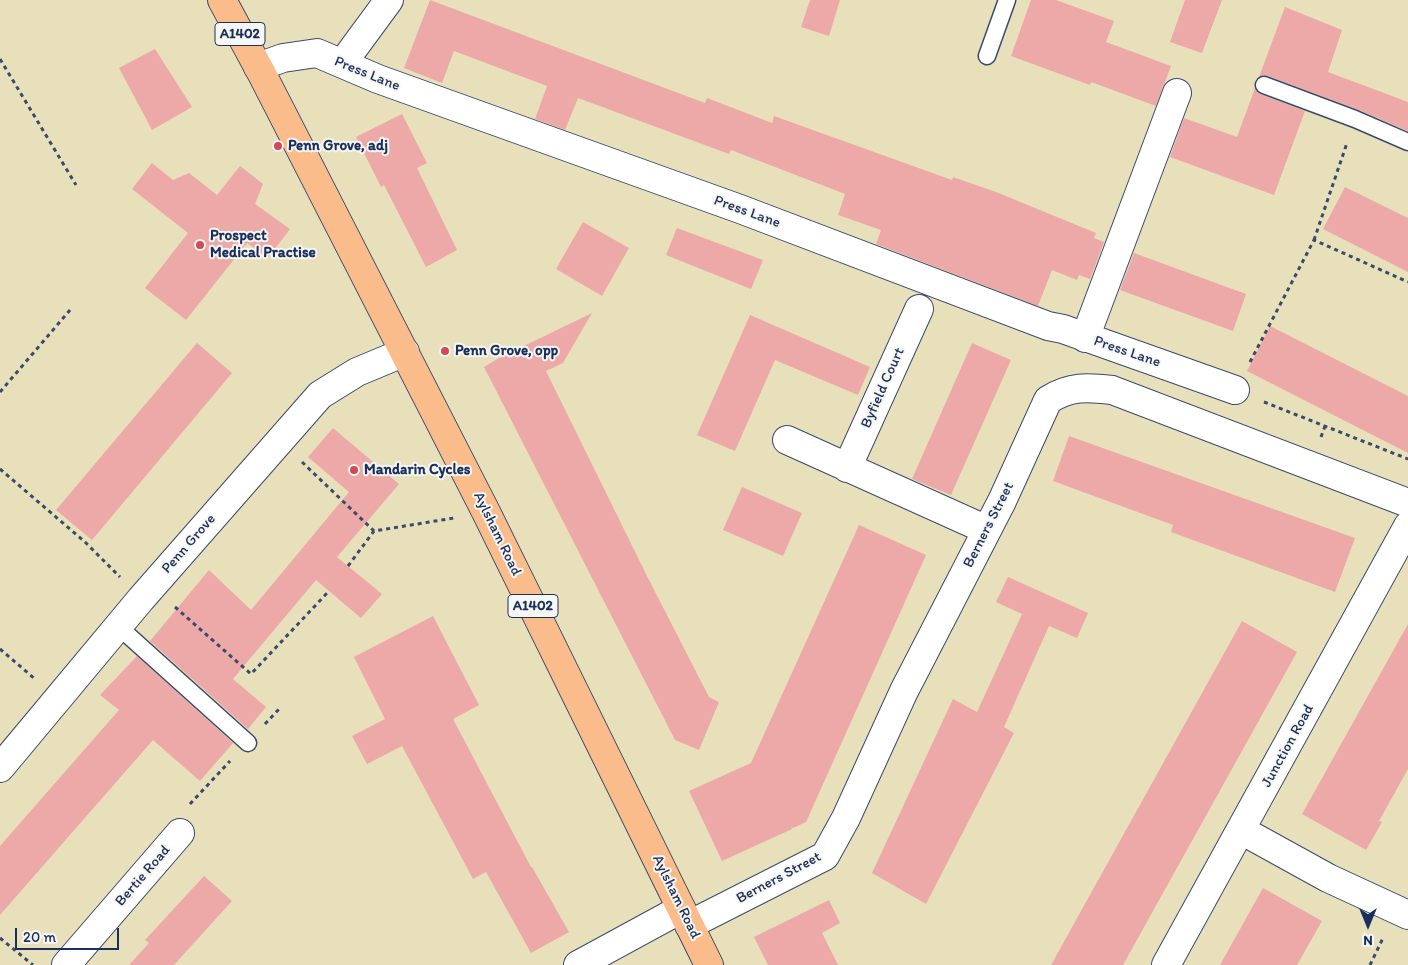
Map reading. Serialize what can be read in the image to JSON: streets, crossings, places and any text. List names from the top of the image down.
{
  "streets": {
    "main road": ["A1402", "Aylsham Road"],
    "street": [
      "Press Lane",
      "Byfield Court",
      "Berners Street",
      "Penn Grove",
      "Junction Road",
      "Bertie Road"
    ]
  },
  "crossings": [
    ["Press Lane", "Aylsham Road"],
    ["Berners Street", "Aylsham Road"],
    ["Aylsham Road", "Penn Grove"]
  ],
  "places": [
    "Penn Grove, adj",
    "Prospect Medical Practise",
    "Penn Grove, opp",
    "Mandarin Cycles"
  ],
  "scale_bar": "20 m",
  "north": "bottom"
}
